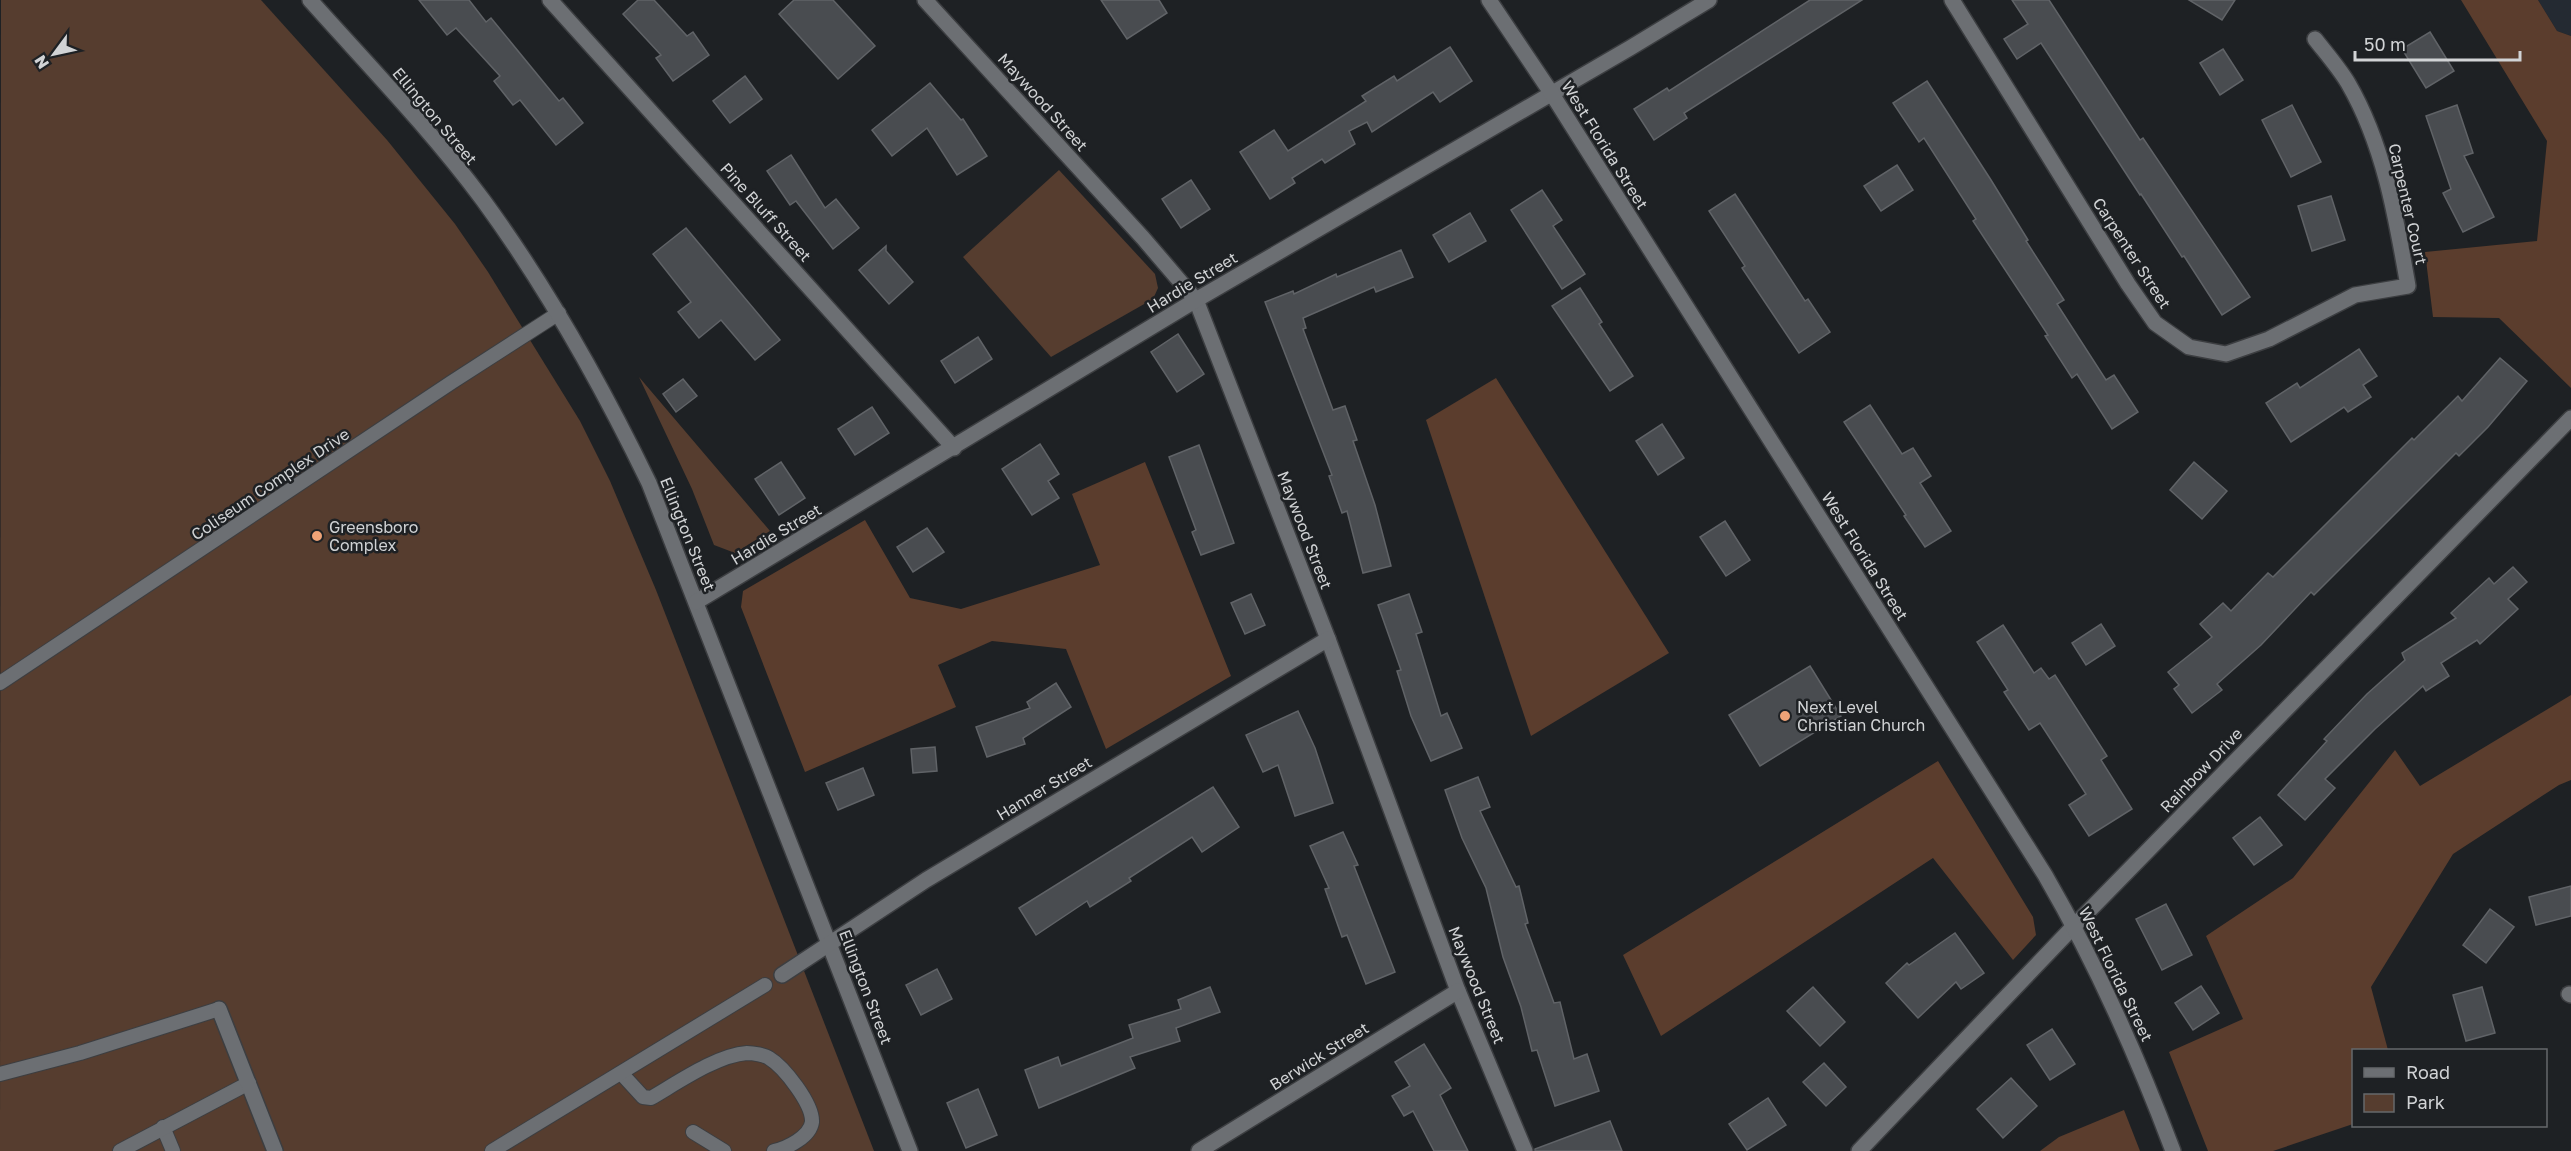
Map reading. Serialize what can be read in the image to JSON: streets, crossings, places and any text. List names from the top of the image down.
{
  "streets": {
    "street": [
      "Maywood Street",
      "Ellington Street",
      "West Florida Street",
      "Carpenter Court",
      "Pine Bluff Street",
      "Carpenter Street",
      "Hardie Street",
      "Rainbow Drive",
      "Hanner Street",
      "Berwick Street"
    ],
    "lane": ["Coliseum Complex Drive"]
  },
  "crossings": [
    ["Maywood Street", "Hardie Street"],
    ["Maywood Street", "Hanner Street"],
    ["Maywood Street", "Berwick Street"],
    ["Ellington Street", "Hardie Street"],
    ["Ellington Street", "Coliseum Complex Drive"],
    ["Ellington Street", "Hanner Street"],
    ["West Florida Street", "Hardie Street"],
    ["West Florida Street", "Rainbow Drive"],
    ["Carpenter Court", "Carpenter Street"],
    ["Pine Bluff Street", "Hardie Street"]
  ],
  "places": ["Greensboro Complex", "Next Level Christian Church"],
  "legend": ["Road", "Park"],
  "scale_bar": "50 m",
  "north": "bottom left"
}
